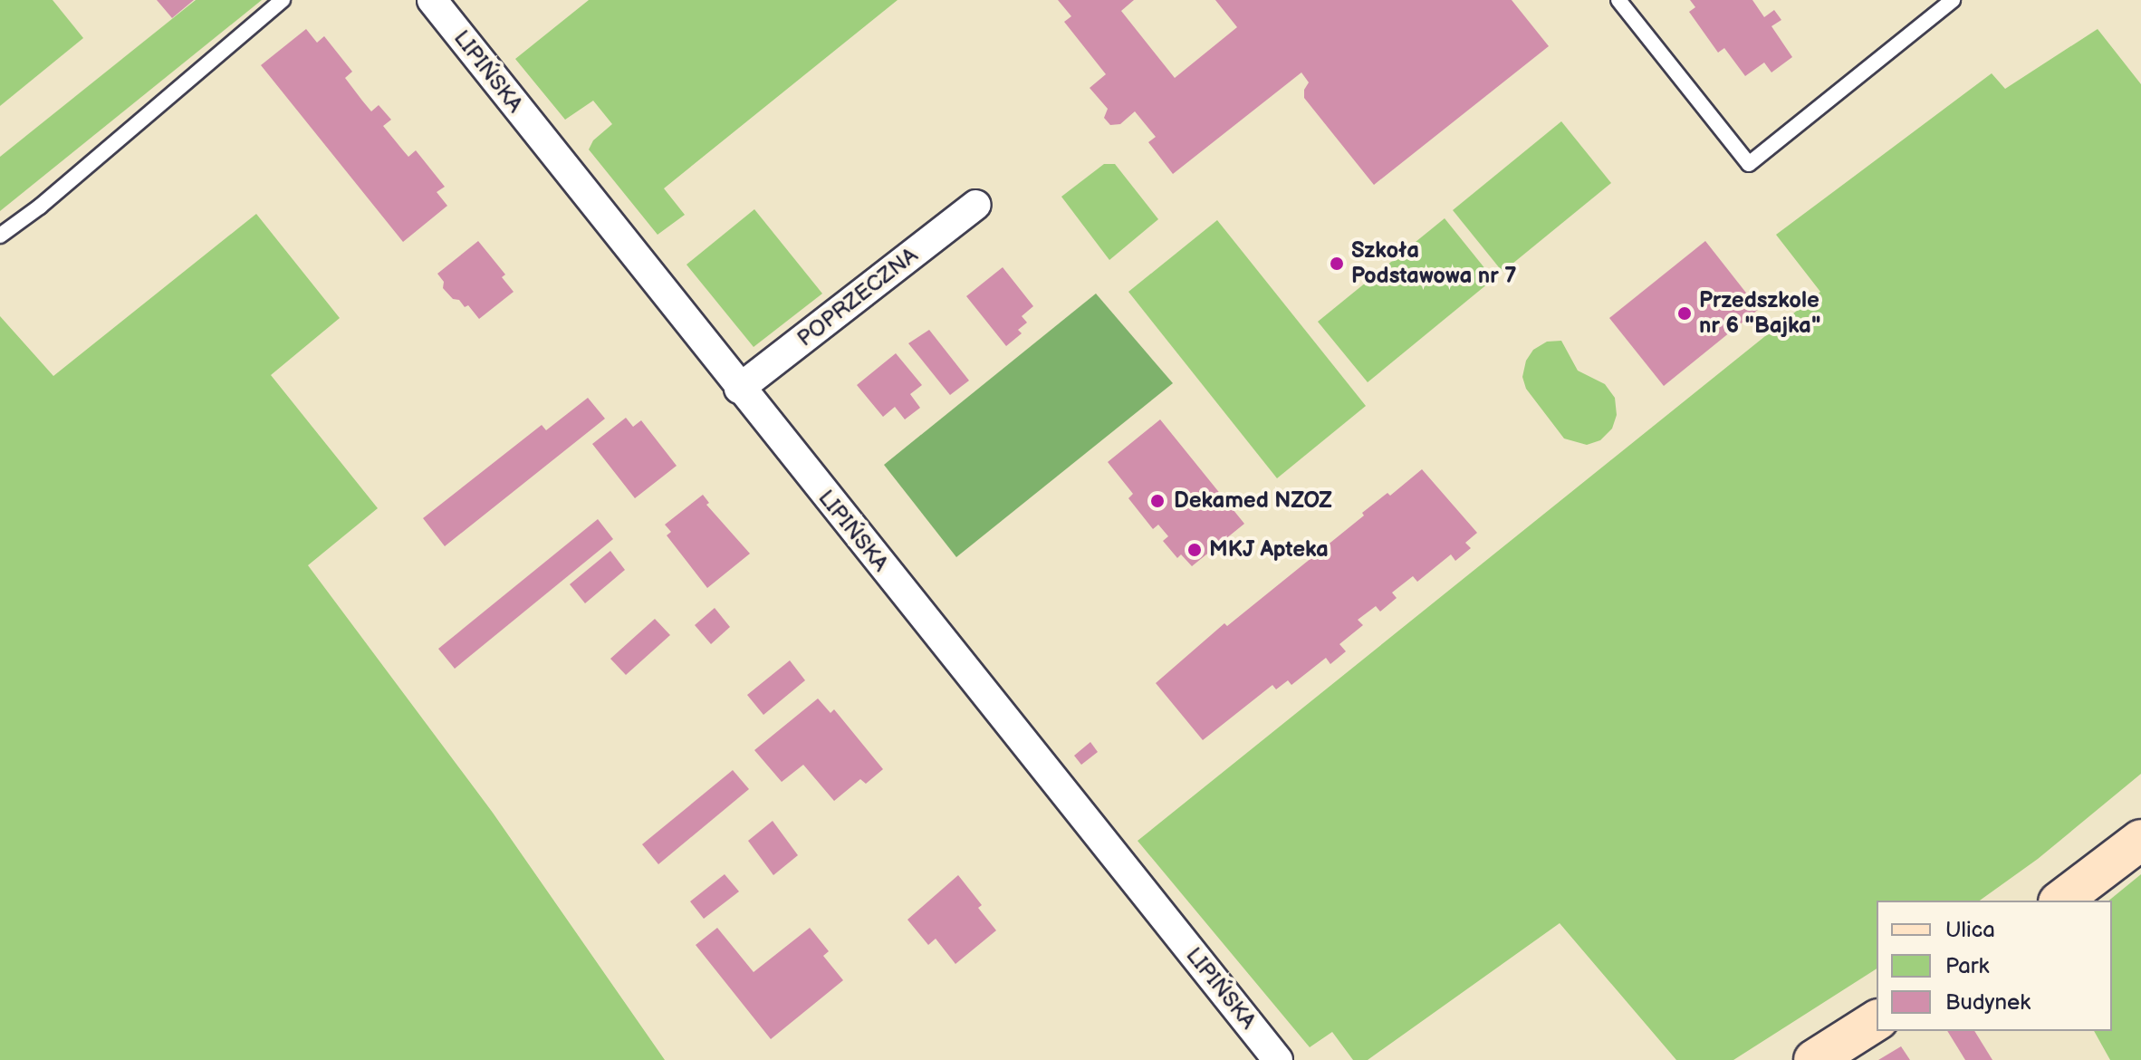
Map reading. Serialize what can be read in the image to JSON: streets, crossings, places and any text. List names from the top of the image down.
{
  "streets": {
    "street": ["LIPIŃSKA", "POPRZECZNA"]
  },
  "crossings": [
    ["LIPIŃSKA", "POPRZECZNA"]
  ],
  "places": [
    "Szkoła Podstawowa nr 7",
    "Przedszkole nr 6 \"Bajka\"",
    "Dekamed NZOZ",
    "MKJ Apteka"
  ],
  "legend": ["Ulica", "Park", "Budynek"]
}
